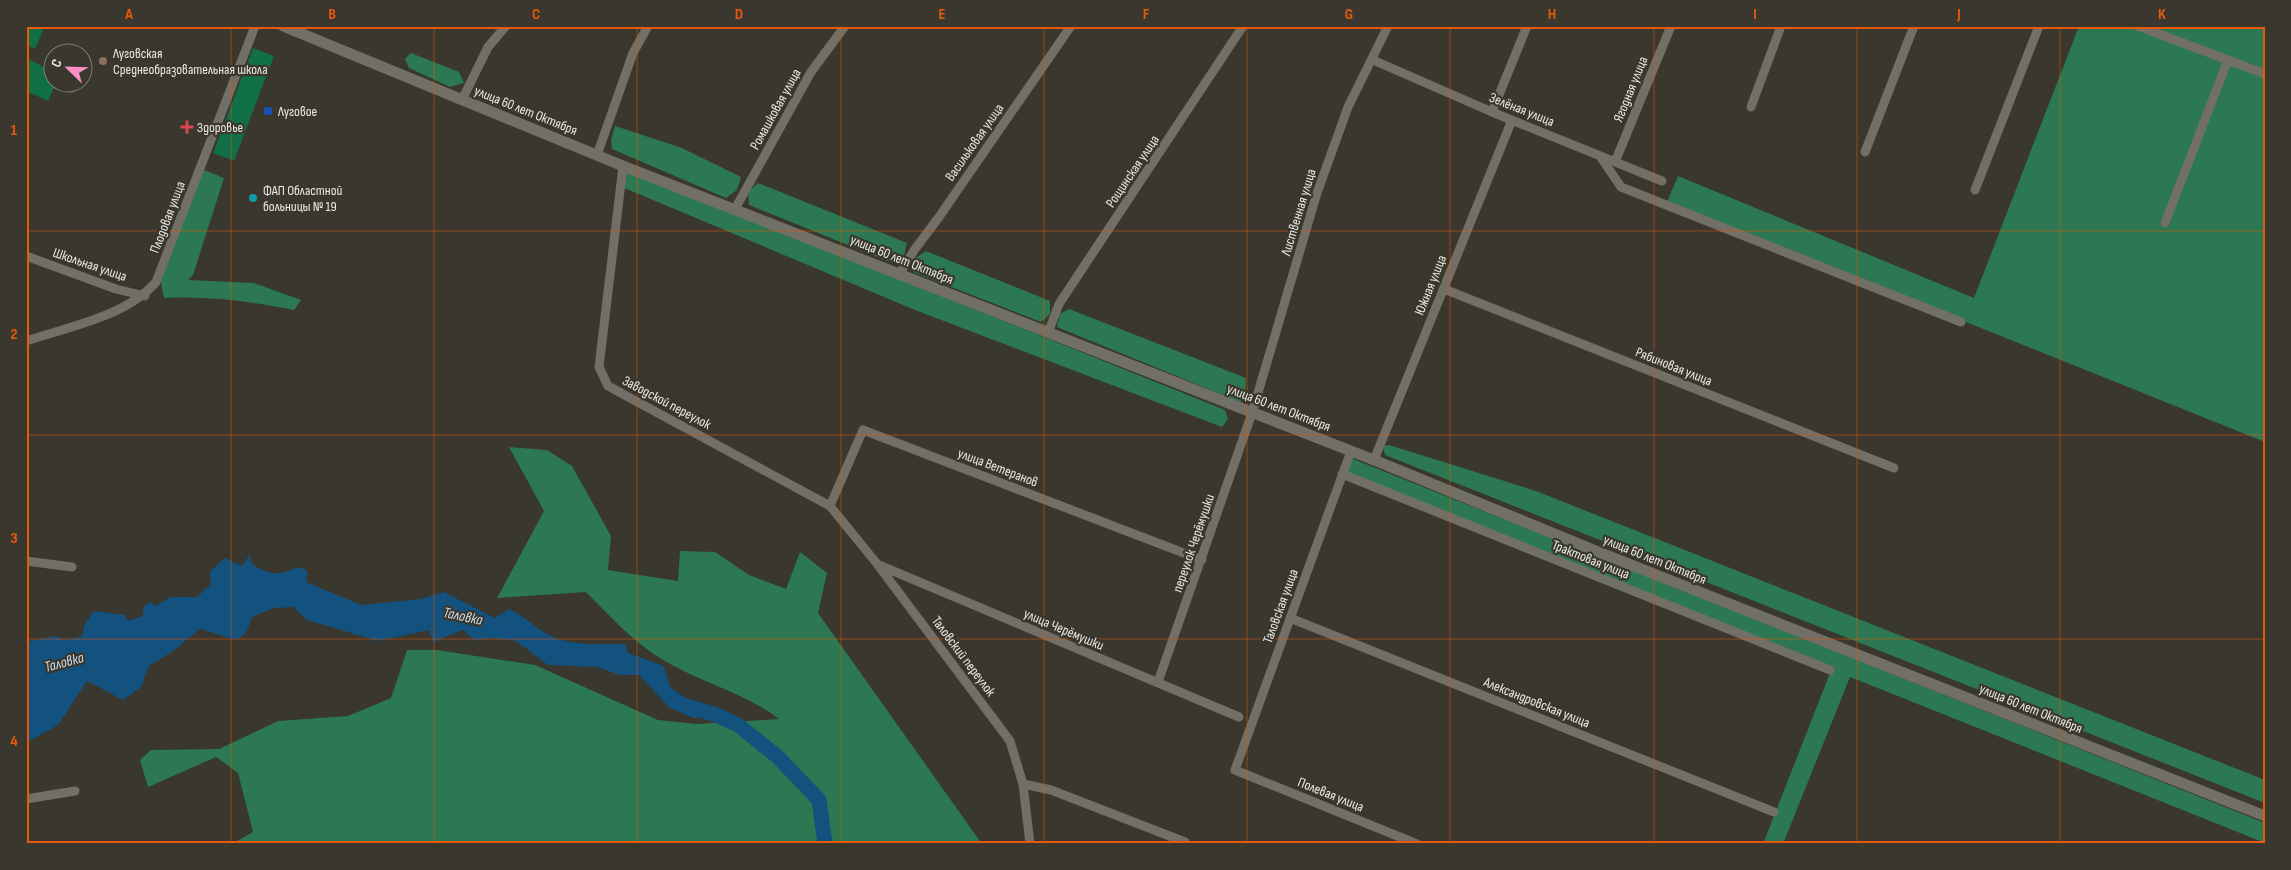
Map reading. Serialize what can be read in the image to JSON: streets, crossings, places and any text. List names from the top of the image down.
{
  "streets": {
    "street": [
      "Ягодная улица",
      "Ромашковая улица",
      "Зелёная улица",
      "улица 60 лет Октября",
      "Васильковая улица",
      "Рощинская улица",
      "Лиственная улица",
      "Плодовая улица",
      "Школьная улица",
      "Южная улица",
      "Рябиновая улица",
      "Заводской переулок",
      "улица Ветеранов",
      "переулок Черёмушки",
      "Трактовая улица",
      "Таловская улица",
      "улица Черёмушки",
      "Таловский переулок",
      "Александровская улица",
      "Полевая улица"
    ]
  },
  "crossings": [
    ["Ягодная улица", "Зелёная улица"],
    ["Ромашковая улица", "улица 60 лет Октября"],
    ["Зелёная улица", "Лиственная улица"],
    ["Зелёная улица", "Южная улица"],
    ["улица 60 лет Октября", "Васильковая улица"],
    ["улица 60 лет Октября", "Рощинская улица"],
    ["улица 60 лет Октября", "Лиственная улица"],
    ["улица 60 лет Октября", "Южная улица"],
    ["улица 60 лет Октября", "Заводской переулок"],
    ["улица 60 лет Октября", "переулок Черёмушки"],
    ["улица 60 лет Октября", "Таловская улица"],
    ["Лиственная улица", "переулок Черёмушки"],
    ["Плодовая улица", "Школьная улица"],
    ["Южная улица", "Рябиновая улица"],
    ["Заводской переулок", "улица Ветеранов"],
    ["Заводской переулок", "Таловский переулок"],
    ["улица Ветеранов", "переулок Черёмушки"],
    ["улица Ветеранов", "Таловский переулок"],
    ["переулок Черёмушки", "улица Черёмушки"],
    ["Трактовая улица", "Таловская улица"],
    ["Таловская улица", "Александровская улица"],
    ["Таловская улица", "Полевая улица"],
    ["улица Черёмушки", "Таловский переулок"]
  ],
  "water": ["Таловка"],
  "places": {
    "other": ["Луговская Среднеобразовательная школа", "ФАП Областной больницы № 19"],
    "transit": ["Луговое"],
    "health": ["Здоровье"]
  },
  "north": "top left",
  "grid": {
    "columns": [
      "A",
      "B",
      "C",
      "D",
      "E",
      "F",
      "G",
      "H",
      "I",
      "J",
      "K"
    ],
    "rows": [
      "1",
      "2",
      "3",
      "4"
    ]
  }
}
